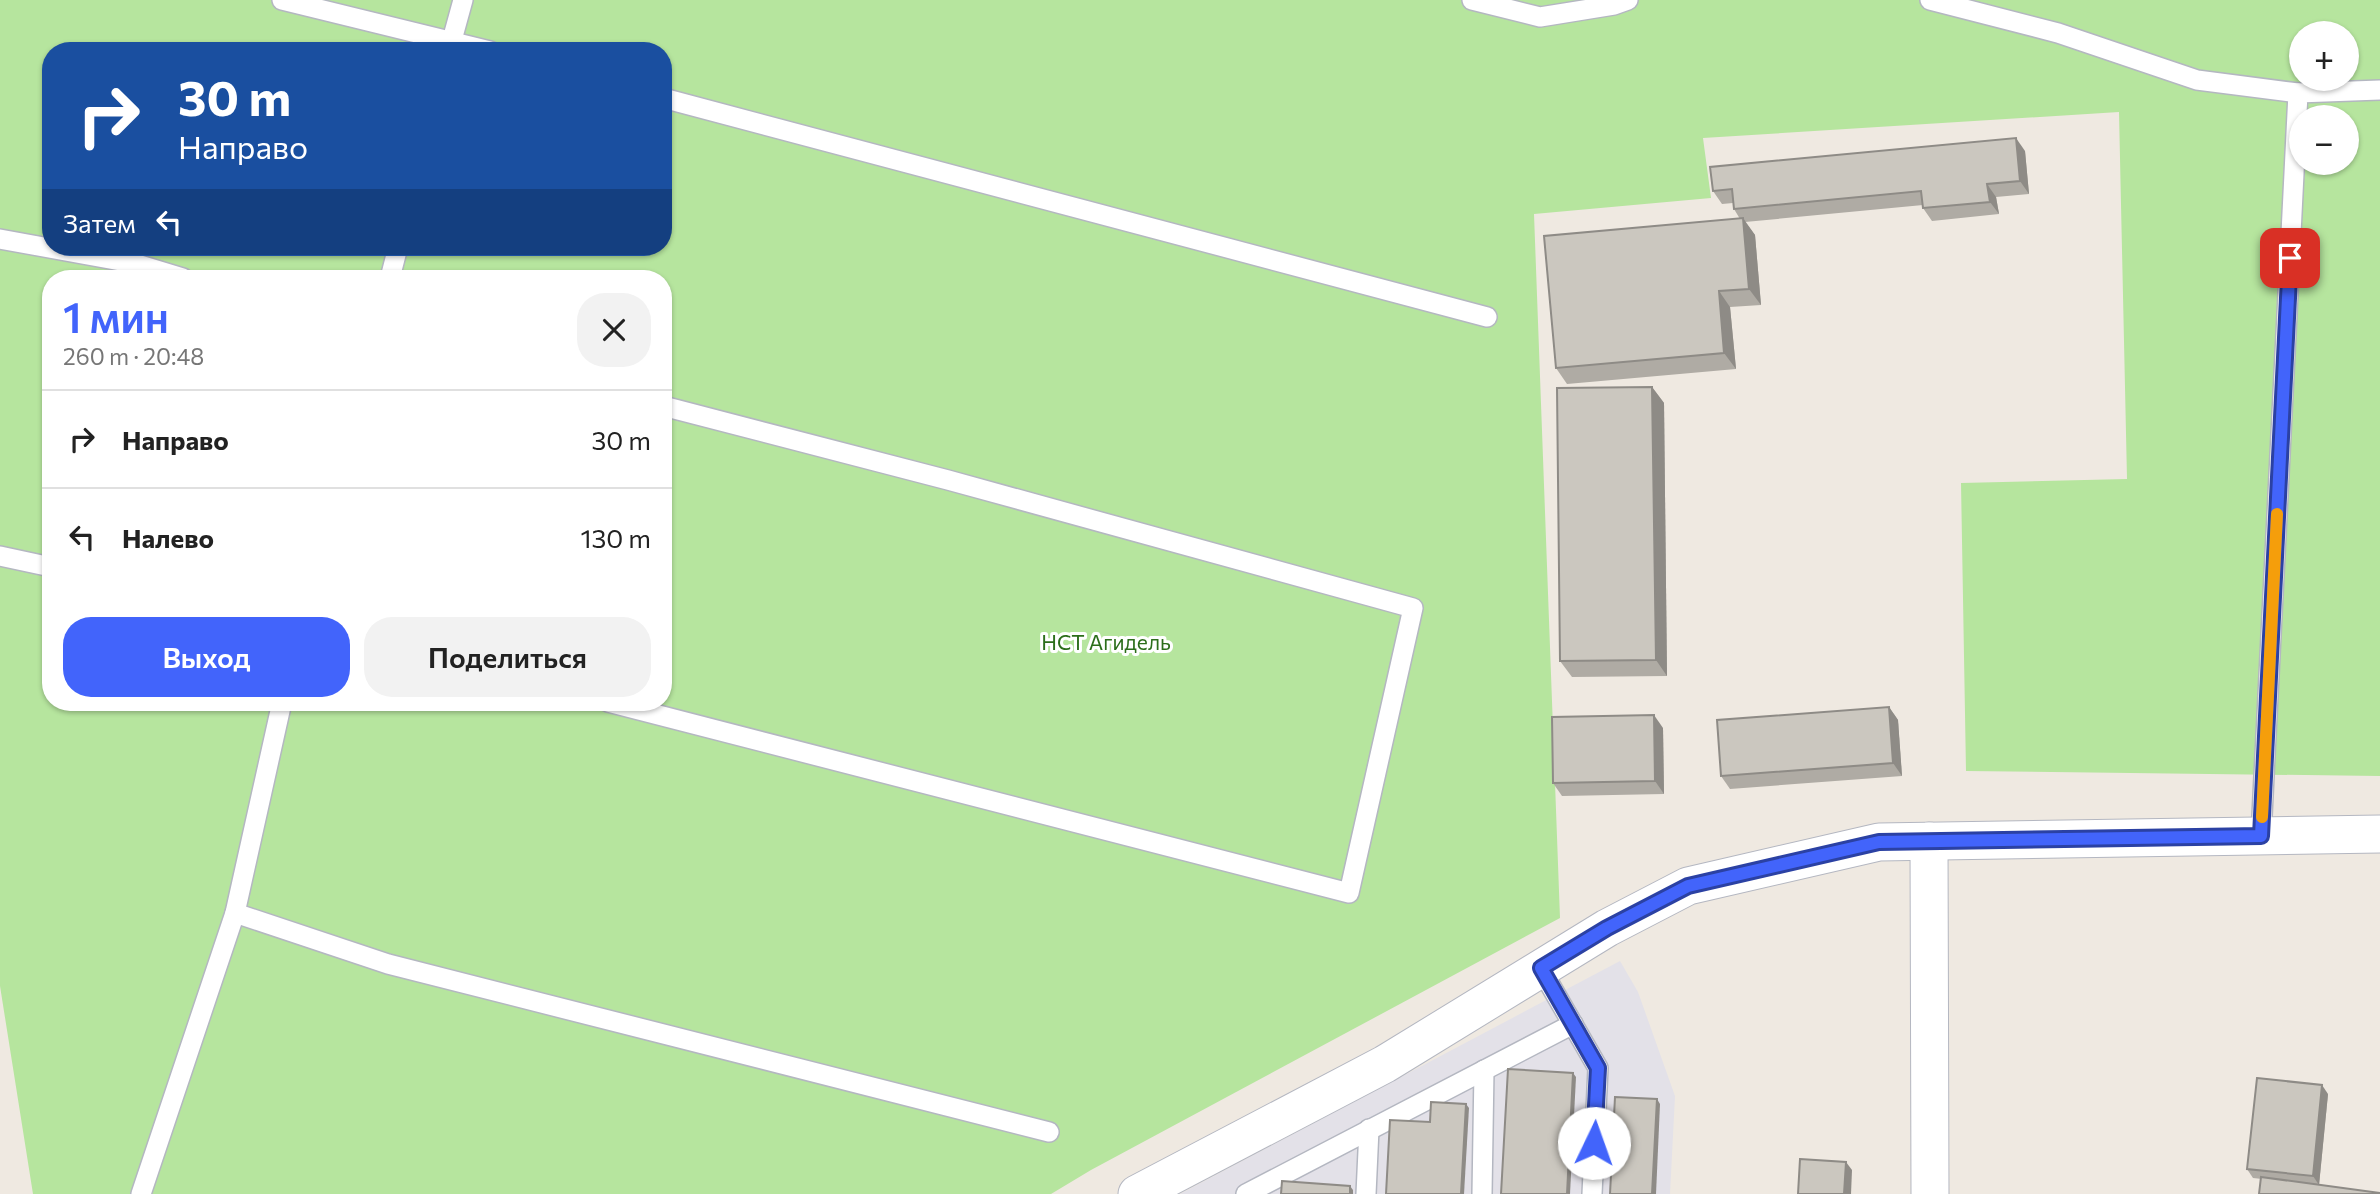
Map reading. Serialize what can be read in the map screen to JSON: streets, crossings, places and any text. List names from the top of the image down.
{
  "parks": ["НСТ Агидель"],
  "page": {
    "map_buttons": ["+", "−"],
    "turn": ["30 m", "Направо"],
    "then": "Затем",
    "heading": ["1 мин", "260 m · 20:48"],
    "list": [
      {
        "name": "Направо",
        "value": "30 m"
      },
      {
        "name": "Налево",
        "value": "130 m"
      }
    ],
    "buttons": ["Выход", "Поделиться"]
  }
}
